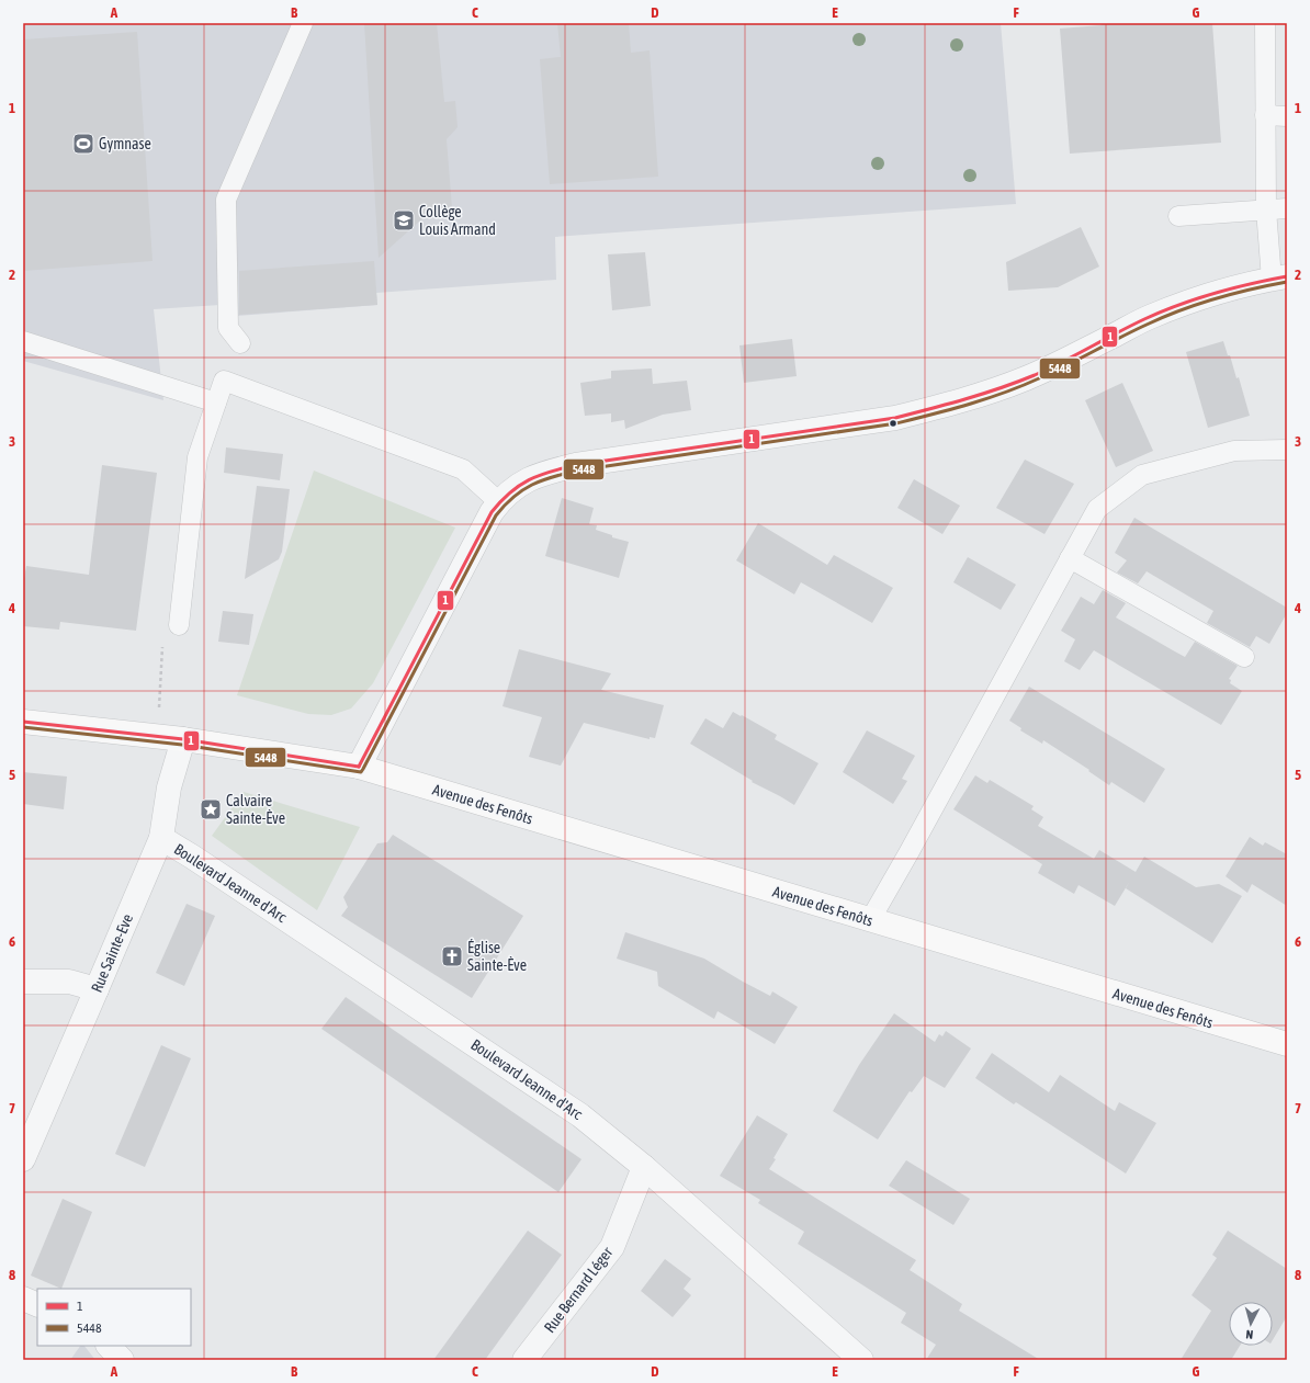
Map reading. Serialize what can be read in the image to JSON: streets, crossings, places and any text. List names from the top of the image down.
{
  "streets": {
    "main road": ["Avenue des Fenôts"],
    "street": ["Boulevard Jeanne d'Arc", "Rue Sainte-Eve", "Rue Bernard Léger"]
  },
  "crossings": [
    ["Avenue des Fenôts", "Rue Sainte-Eve"],
    ["Boulevard Jeanne d'Arc", "Rue Sainte-Eve"],
    ["Boulevard Jeanne d'Arc", "Rue Bernard Léger"]
  ],
  "places": {
    "sports": ["Gymnase"],
    "school or university": ["Collège Louis Armand"],
    "place": ["Calvaire Sainte-Ève"],
    "church": ["Église Sainte-Ève"]
  },
  "lines": ["transit line 1", "transit line 5448"],
  "legend": ["1", "5448"],
  "north": "bottom",
  "grid": {
    "columns": [
      "A",
      "B",
      "C",
      "D",
      "E",
      "F",
      "G"
    ],
    "rows": [
      "1",
      "2",
      "3",
      "4",
      "5",
      "6",
      "7",
      "8"
    ]
  }
}
